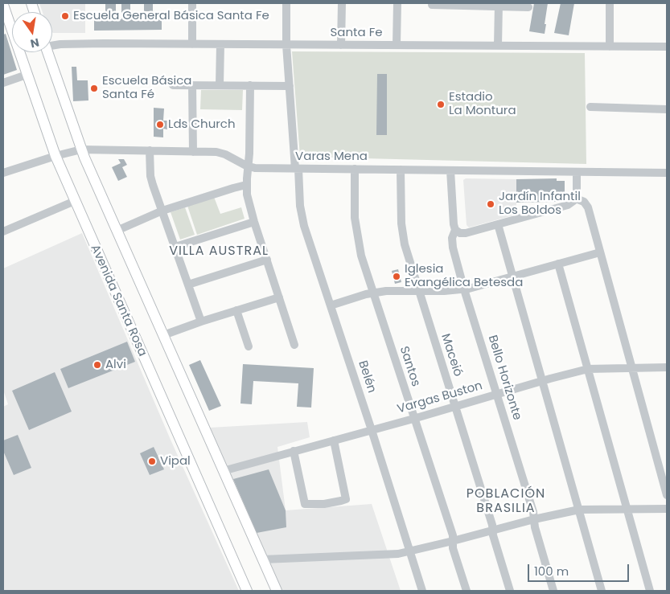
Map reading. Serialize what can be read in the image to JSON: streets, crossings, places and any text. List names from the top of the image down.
{
  "streets": {
    "main road": ["Avenida Santa Rosa"],
    "street": [
      "Santa Fe",
      "Varas Mena",
      "Maceió",
      "Santos",
      "Belén",
      "Bello Horizonte",
      "Vargas Buston"
    ]
  },
  "crossings": [
    ["Santa Fe", "Belén"],
    ["Varas Mena", "Avenida Santa Rosa"],
    ["Varas Mena", "Maceió"],
    ["Varas Mena", "Santos"],
    ["Varas Mena", "Belén"],
    ["Varas Mena", "Bello Horizonte"],
    ["Maceió", "Vargas Buston"],
    ["Santos", "Vargas Buston"],
    ["Belén", "Vargas Buston"],
    ["Bello Horizonte", "Vargas Buston"]
  ],
  "districts": ["VILLA AUSTRAL", "POBLACIÓN BRASILIA"],
  "places": [
    "Escuela General Básica Santa Fe",
    "Escuela Básica Santa Fé",
    "Estadio La Montura",
    "Lds Church",
    "Jardín Infantil Los Boldos",
    "Iglesia Evangélica Betesda",
    "Alvi",
    "Vipal"
  ],
  "scale_bar": "100 m",
  "north": "bottom"
}
